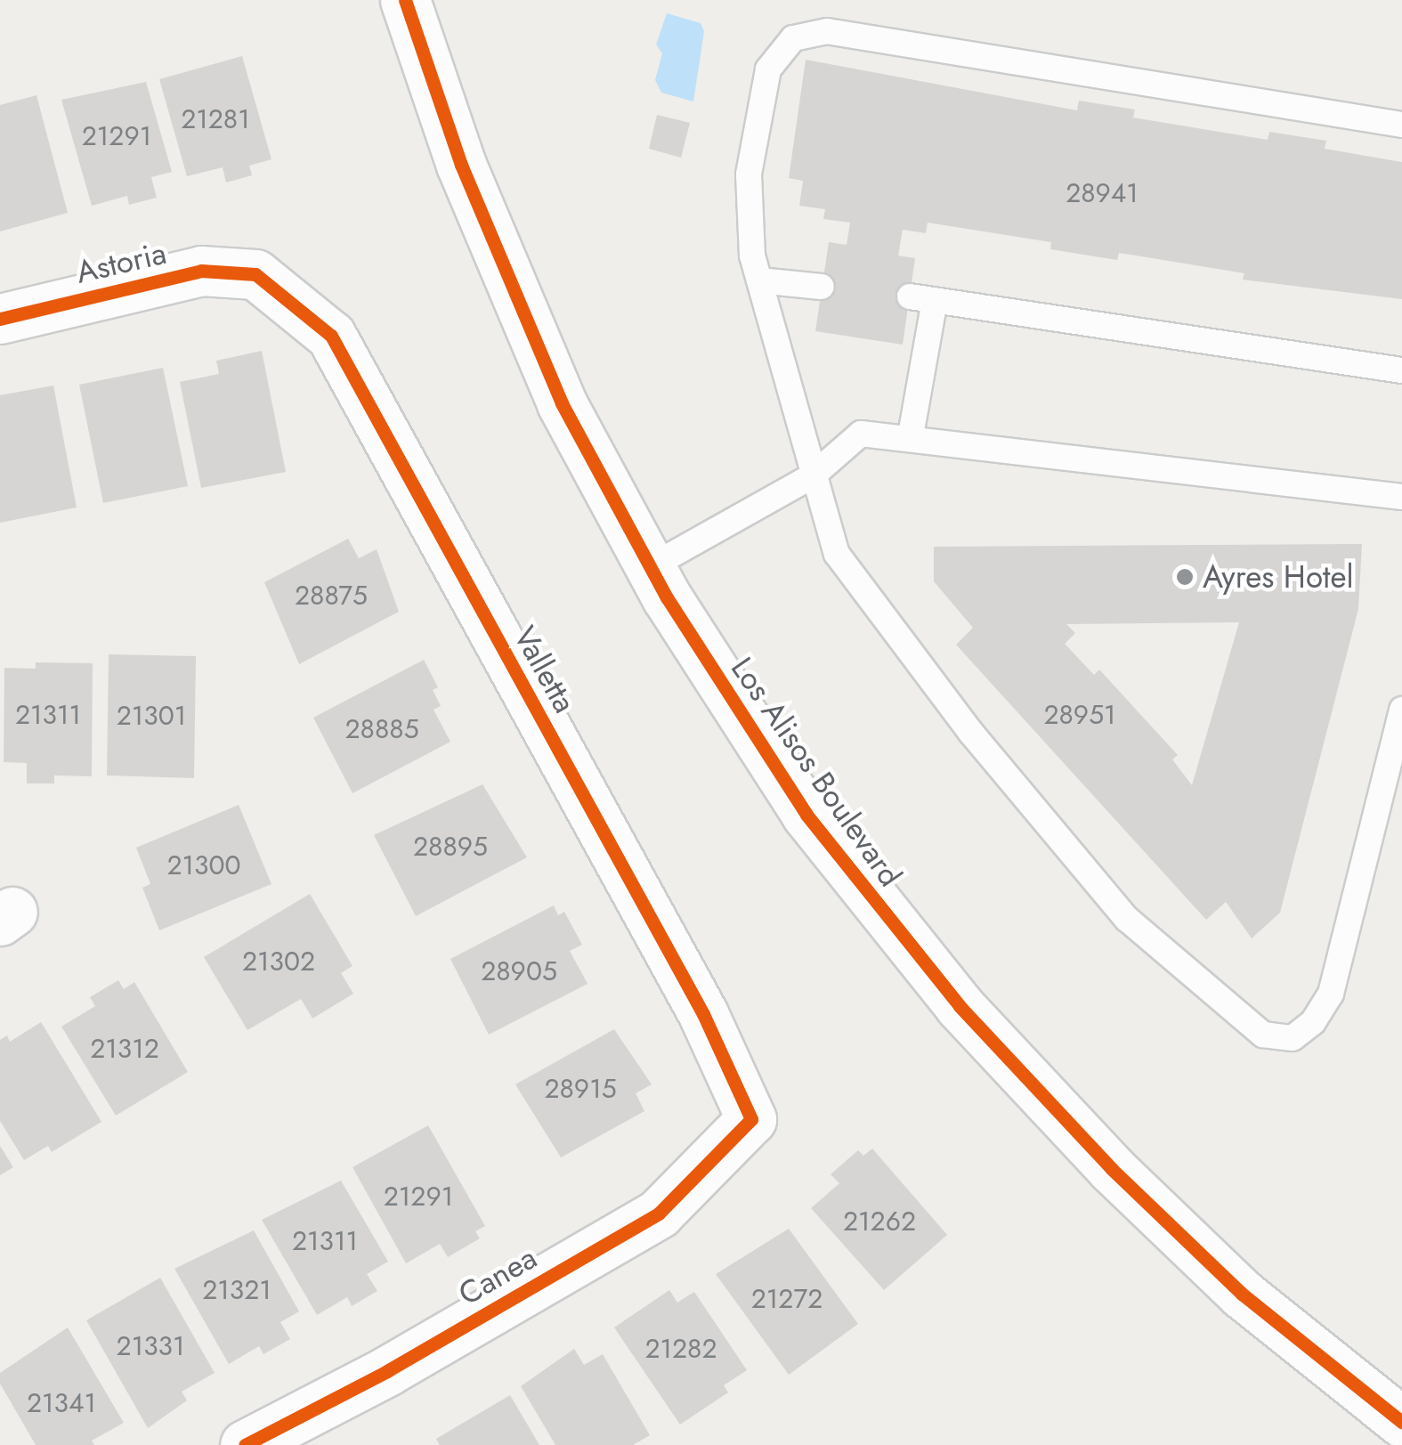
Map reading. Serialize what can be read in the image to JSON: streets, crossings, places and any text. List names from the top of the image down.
{
  "streets": {
    "street": [
      "Astoria",
      "Valletta",
      "Los Alisos Boulevard",
      "Canea"
    ]
  },
  "crossings": [
    ["Astoria", "Valletta"],
    ["Valletta", "Canea"]
  ],
  "places": ["Ayres Hotel"],
  "house_numbers": [
    "21281",
    "21291",
    "28941",
    "28875",
    "21311",
    "28951",
    "21301",
    "28885",
    "28895",
    "21300",
    "21302",
    "28905",
    "21312",
    "28915",
    "21291",
    "21262",
    "21311",
    "21321",
    "21272",
    "21331",
    "21282",
    "21341"
  ]
}
